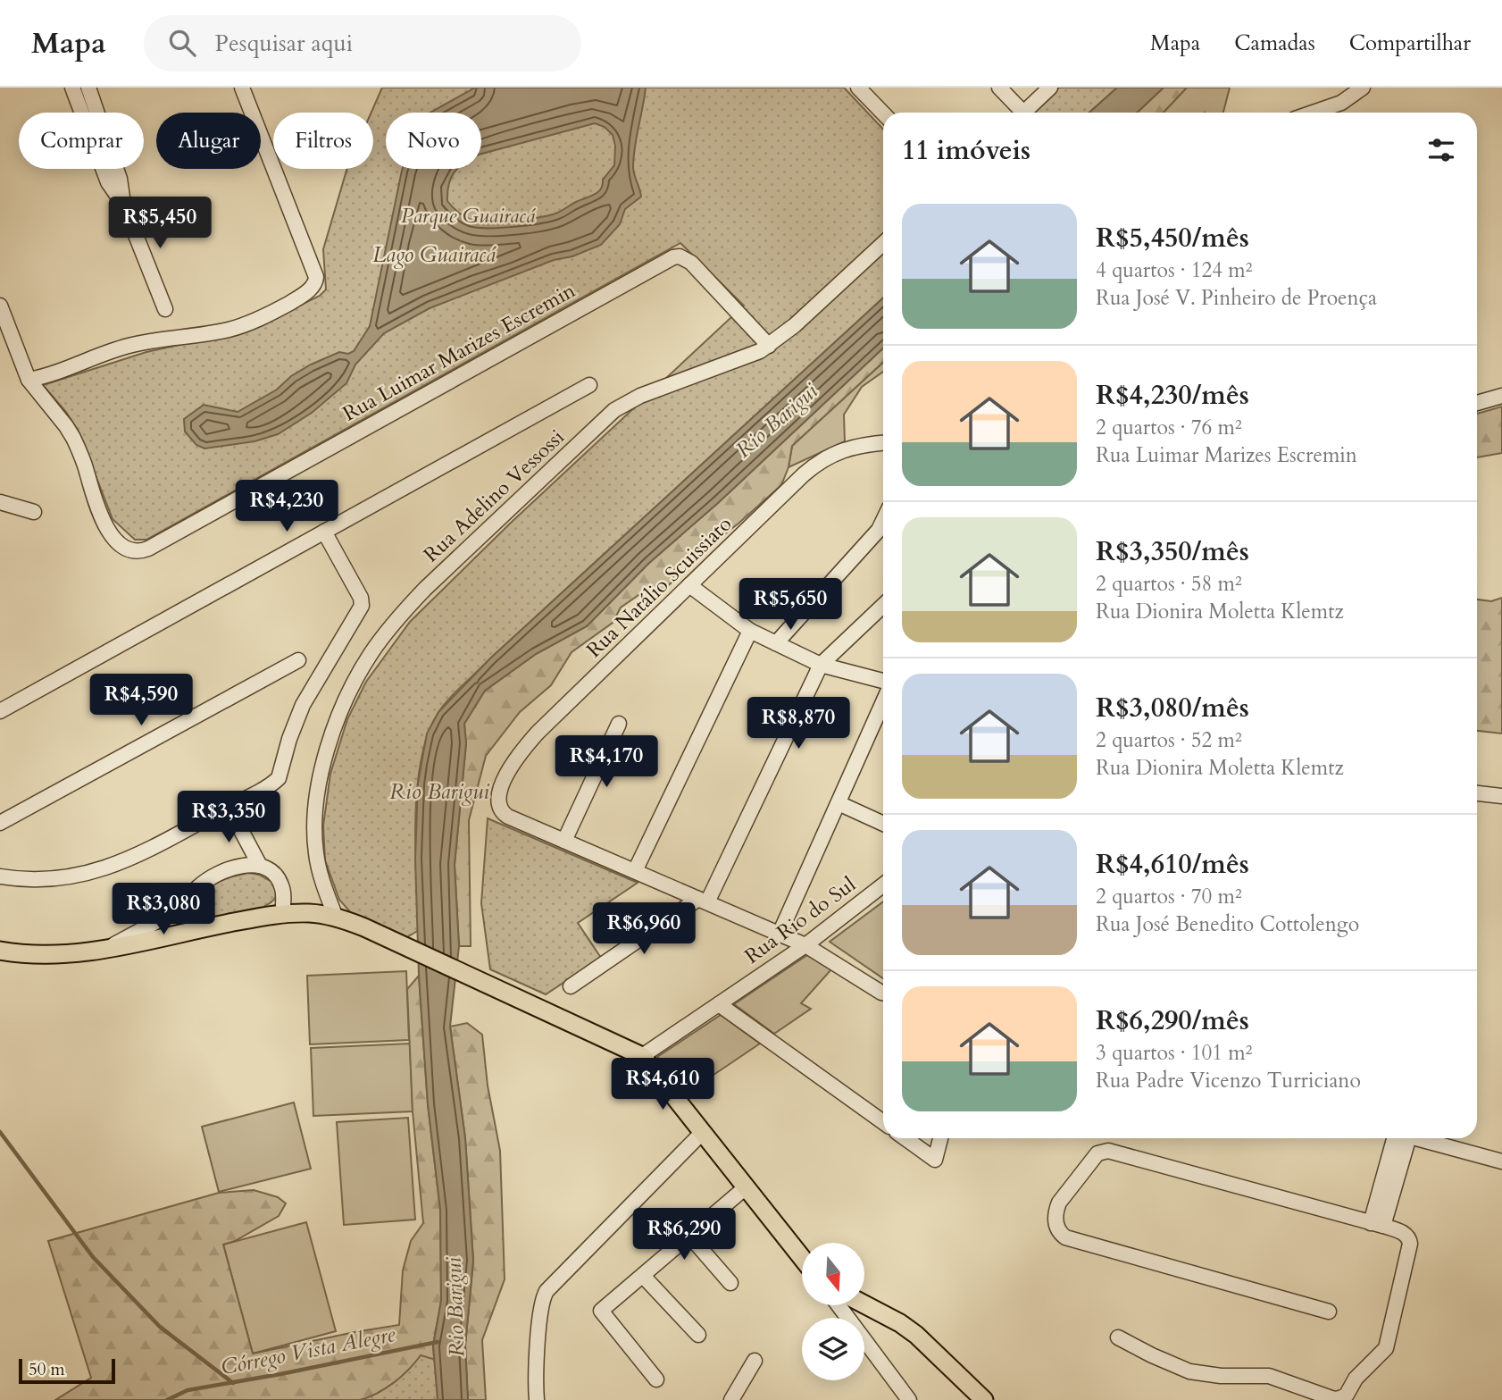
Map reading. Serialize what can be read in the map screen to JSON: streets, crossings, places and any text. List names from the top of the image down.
{
  "streets": {
    "street": [
      "Rua Luimar Marizes Escremin",
      "Rua Adelino Vessossi",
      "Rua Natálio Scuissiato",
      "Rua Rio do Sul"
    ]
  },
  "crossings": [
    ["Rua Luimar Marizes Escremin", "Rua Adelino Vessossi"]
  ],
  "water": ["Lago Guairacá", "Rio Barigui", "Córrego Vista Alegre"],
  "parks": ["Parque Guairacá"],
  "scale_bar": "50 m",
  "north": "bottom",
  "page": {
    "header": "Mapa",
    "search": "Pesquisar aqui",
    "nav": ["Mapa", "Camadas", "Compartilhar"],
    "chip": [
      "Comprar",
      "Alugar",
      "Filtros",
      "Novo"
    ],
    "heading": "11 imóveis",
    "list": [
      {
        "name": "R$5,450/mês",
        "note": "4 quartos · 124 m² · Rua José V. Pinheiro de Proença"
      },
      {
        "name": "R$4,230/mês",
        "note": "2 quartos · 76 m² · Rua Luimar Marizes Escremin"
      },
      {
        "name": "R$3,350/mês",
        "note": "2 quartos · 58 m² · Rua Dionira Moletta Klemtz"
      },
      {
        "name": "R$3,080/mês",
        "note": "2 quartos · 52 m² · Rua Dionira Moletta Klemtz"
      },
      {
        "name": "R$4,610/mês",
        "note": "2 quartos · 70 m² · Rua José Benedito Cottolengo"
      },
      {
        "name": "R$6,290/mês",
        "note": "3 quartos · 101 m² · Rua Padre Vicenzo Turriciano"
      }
    ],
    "price": [
      "R$5,450",
      "R$4,230",
      "R$5,650",
      "R$4,590",
      "R$8,870",
      "R$4,170",
      "R$3,350",
      "R$3,080",
      "R$6,960",
      "R$4,610",
      "R$6,290"
    ],
    "scale": "50 m"
  }
}
